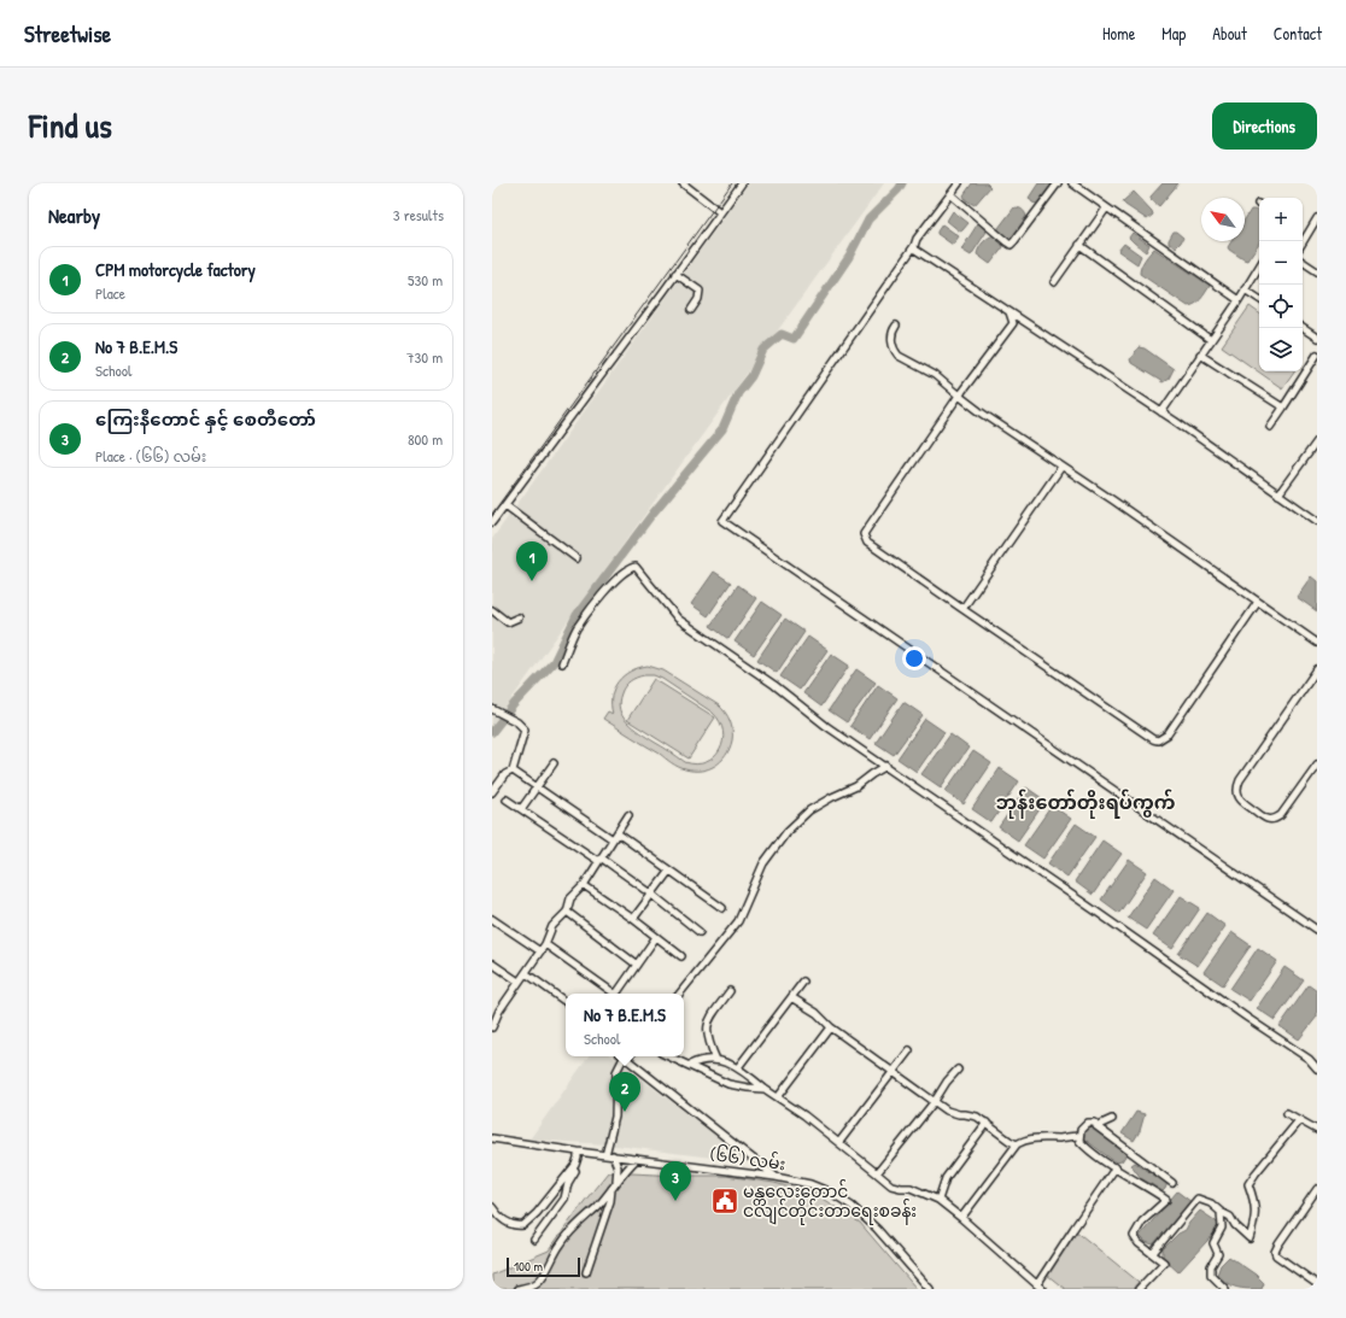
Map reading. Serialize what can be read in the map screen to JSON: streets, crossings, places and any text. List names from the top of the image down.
{
  "streets": {
    "street": ["(၆၆) လမ်း"]
  },
  "districts": ["ဘုန်းတော်တိုးရပ်ကွက်"],
  "places": {
    "public building": ["မန္တလေးတောင် ငလျင်တိုင်းတာရေးစခန်း"]
  },
  "scale_bar": "100 m",
  "north": "top left",
  "page": {
    "header": "Streetwise",
    "nav": [
      "Home",
      "Map",
      "About",
      "Contact"
    ],
    "title": "Find us",
    "buttons": "Directions",
    "heading": ["Nearby", "3 results"],
    "map_buttons": ["+", "−"],
    "list": [
      {
        "mark": "1",
        "name": "CPM motorcycle factory",
        "note": "Place",
        "value": "530 m"
      },
      {
        "mark": "2",
        "name": "No 7 B.E.M.S",
        "note": "School",
        "value": "730 m"
      },
      {
        "mark": "3",
        "name": "ကြေးနီတောင် နှင့် စေတီတော်",
        "note": "Place · (၆၆) လမ်း",
        "value": "800 m"
      }
    ],
    "pins": ["1", "2", "3"],
    "popup": ["No 7 B.E.M.S", "School"],
    "scale": "100 m"
  }
}
